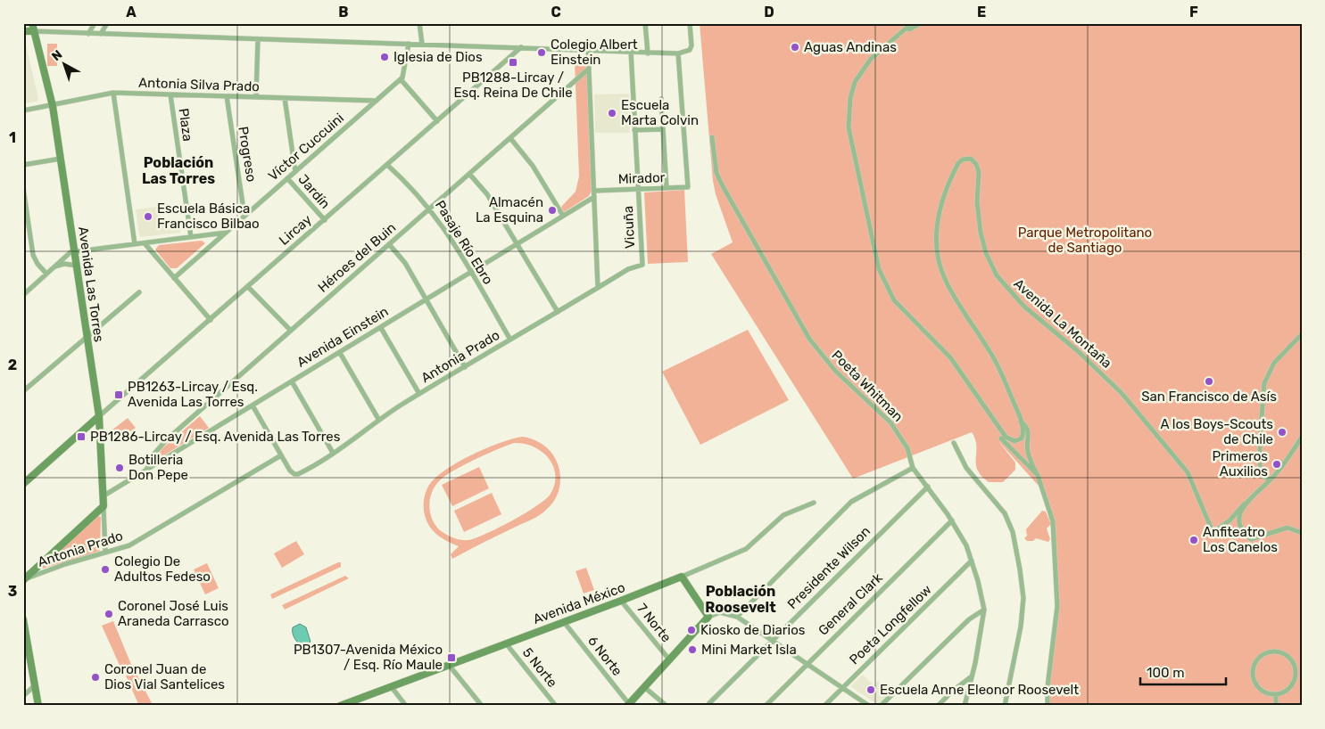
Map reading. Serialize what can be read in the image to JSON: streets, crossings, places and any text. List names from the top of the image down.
{
  "streets": {
    "street": [
      "Antonia Silva Prado",
      "Plaza",
      "Víctor Cuccuini",
      "Progreso",
      "Mirador",
      "Jardín",
      "Vicuña",
      "Lircay",
      "Pasaje Río Ebro",
      "Héroes del Buin",
      "Avenida Las Torres",
      "Avenida La Montaña",
      "Avenida Einstein",
      "Antonia Prado",
      "Poeta Whitman",
      "Presidente Wilson",
      "Avenida México",
      "General Clark",
      "7 Norte",
      "Poeta Longfellow",
      "6 Norte",
      "5 Norte"
    ]
  },
  "crossings": [
    ["Antonia Silva Prado", "Plaza"],
    ["Antonia Silva Prado", "Víctor Cuccuini"],
    ["Antonia Silva Prado", "Progreso"],
    ["Antonia Silva Prado", "Jardín"],
    ["Antonia Silva Prado", "Avenida Las Torres"],
    ["Víctor Cuccuini", "Progreso"],
    ["Víctor Cuccuini", "Jardín"],
    ["Mirador", "Vicuña"],
    ["Jardín", "Lircay"],
    ["Vicuña", "Antonia Prado"],
    ["Lircay", "Pasaje Río Ebro"],
    ["Lircay", "Avenida Las Torres"],
    ["Pasaje Río Ebro", "Héroes del Buin"],
    ["Pasaje Río Ebro", "Avenida Einstein"],
    ["Pasaje Río Ebro", "Antonia Prado"],
    ["Héroes del Buin", "Avenida Einstein"],
    ["Avenida Las Torres", "Avenida Einstein"],
    ["Avenida Las Torres", "Antonia Prado"],
    ["Poeta Whitman", "Presidente Wilson"],
    ["Poeta Whitman", "General Clark"],
    ["Poeta Whitman", "Poeta Longfellow"],
    ["Avenida México", "7 Norte"],
    ["Avenida México", "6 Norte"],
    ["Avenida México", "5 Norte"]
  ],
  "districts": ["Población Las Torres", "Población Roosevelt"],
  "parks": ["Parque Metropolitano de Santiago"],
  "places": {
    "other": [
      "Aguas Andinas",
      "Colegio Albert Einstein",
      "Iglesia de Dios",
      "Escuela Marta Colvin",
      "Almacén La Esquina",
      "Escuela Básica Francisco Bilbao",
      "San Francisco de Asís",
      "A los Boys-Scouts de Chile",
      "Primeros Auxilios",
      "Botilleria Don Pepe",
      "Anfiteatro Los Canelos",
      "Colegio De Adultos Fedeso",
      "Coronel José Luis Araneda Carrasco",
      "Kiosko de Diarios",
      "Mini Market Isla",
      "Coronel Juan de Dios Vial Santelices",
      "Escuela Anne Eleonor Roosevelt"
    ],
    "transit": [
      "PB1288-Lircay / Esq. Reina De Chile",
      "PB1263-Lircay / Esq. Avenida Las Torres",
      "PB1286-Lircay / Esq. Avenida Las Torres",
      "PB1307-Avenida México / Esq. Río Maule"
    ]
  },
  "scale_bar": "100 m",
  "north": "top left",
  "grid": {
    "columns": [
      "A",
      "B",
      "C",
      "D",
      "E",
      "F"
    ],
    "rows": ["1", "2", "3"]
  }
}
